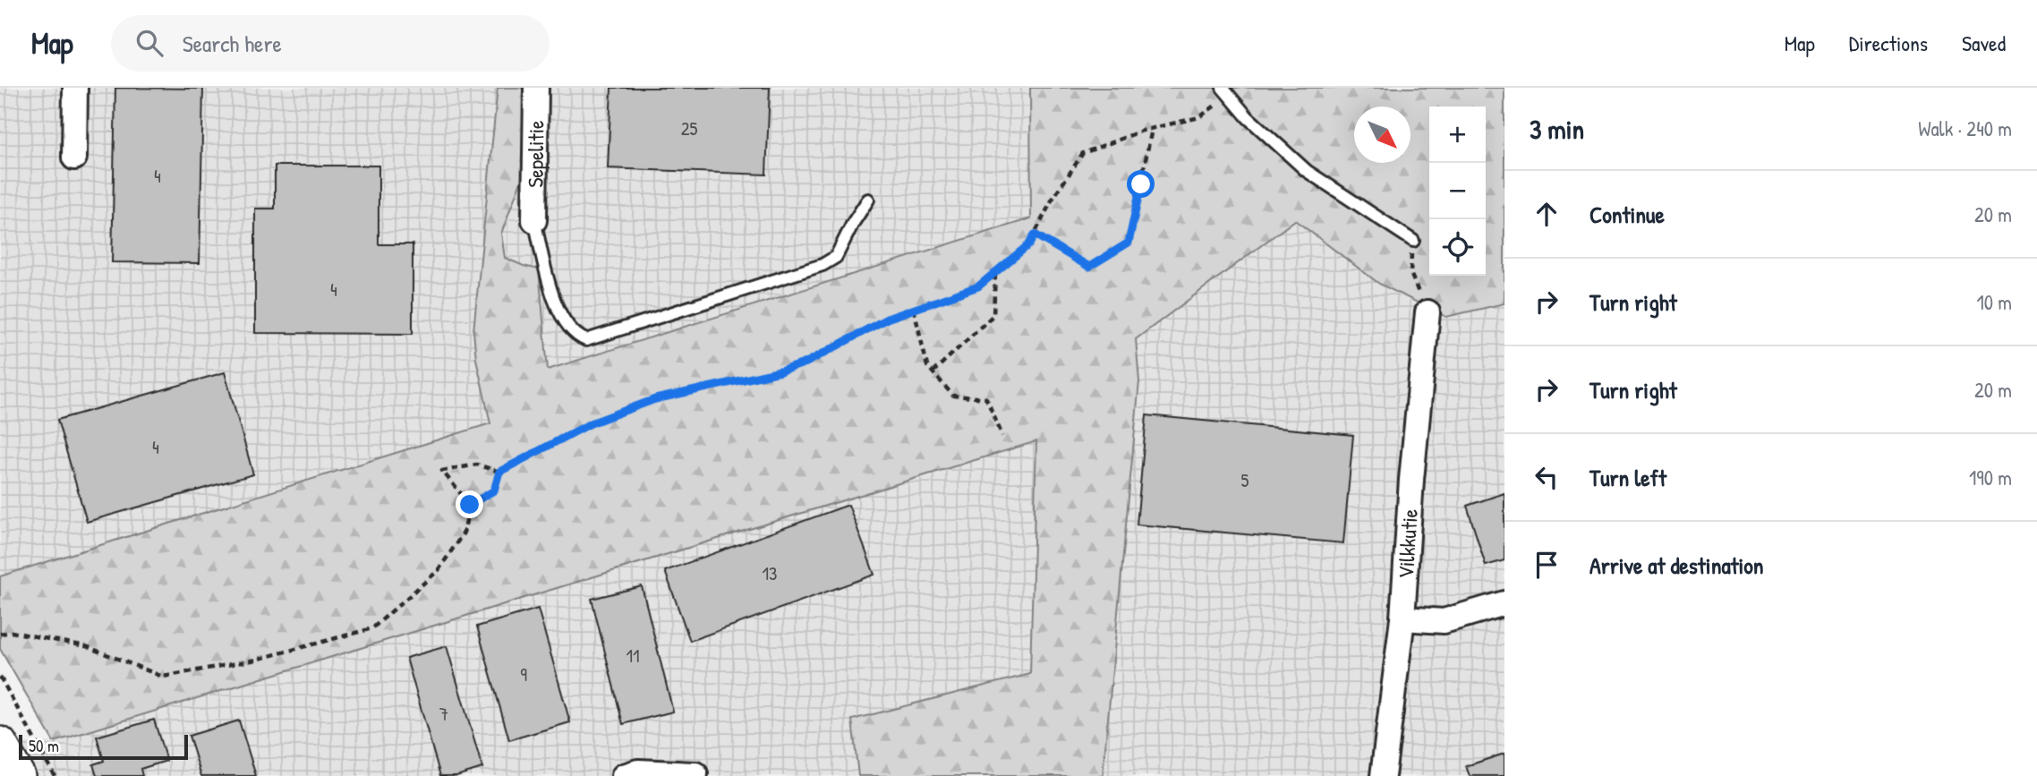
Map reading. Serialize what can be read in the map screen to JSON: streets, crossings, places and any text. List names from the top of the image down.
{
  "streets": {
    "street": ["Sepelitie", "Vilkkutie"]
  },
  "house_numbers": [
    "25",
    "4",
    "4",
    "4",
    "5",
    "13",
    "11",
    "9",
    "7"
  ],
  "scale_bar": "50 m",
  "north": "bottom right",
  "page": {
    "header": "Map",
    "search": "Search here",
    "nav": ["Map", "Directions", "Saved"],
    "heading": ["3 min", "Walk · 240 m"],
    "map_buttons": ["+", "−"],
    "list": [
      ["Continue", "20 m"],
      ["Turn right", "10 m"],
      ["Turn right", "20 m"],
      ["Turn left", "190 m"],
      "Arrive at destination"
    ],
    "scale": "50 m"
  }
}
